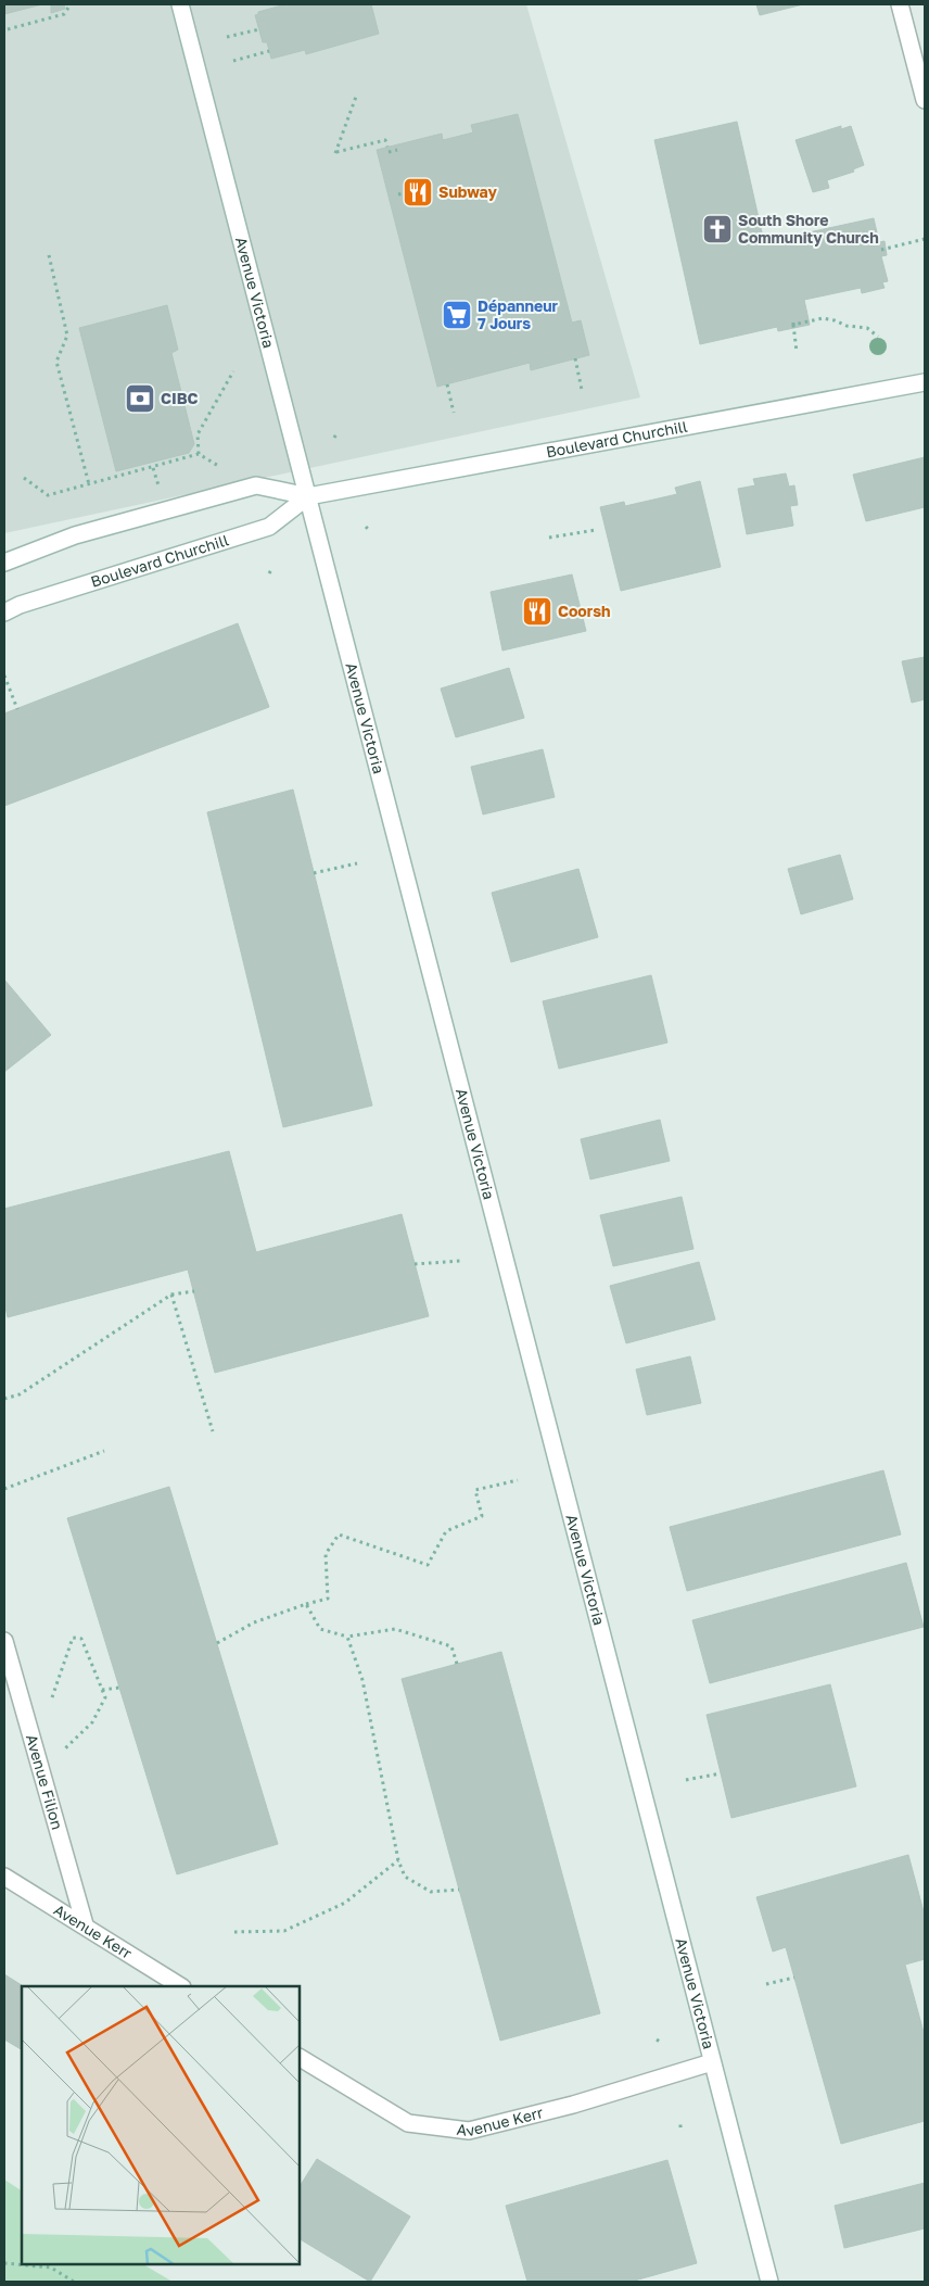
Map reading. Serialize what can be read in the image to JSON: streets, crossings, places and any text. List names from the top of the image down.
{
  "streets": {
    "street": [
      "Avenue Victoria",
      "Boulevard Churchill",
      "Avenue Filion",
      "Avenue Kerr"
    ]
  },
  "crossings": [
    ["Avenue Victoria", "Boulevard Churchill"],
    ["Avenue Victoria", "Avenue Kerr"],
    ["Avenue Filion", "Avenue Kerr"]
  ],
  "places": {
    "restaurant": ["Subway", "Coorsh"],
    "church": ["South Shore Community Church"],
    "supermarket": ["Dépanneur 7 Jours"],
    "bank": ["CIBC"]
  }
}
